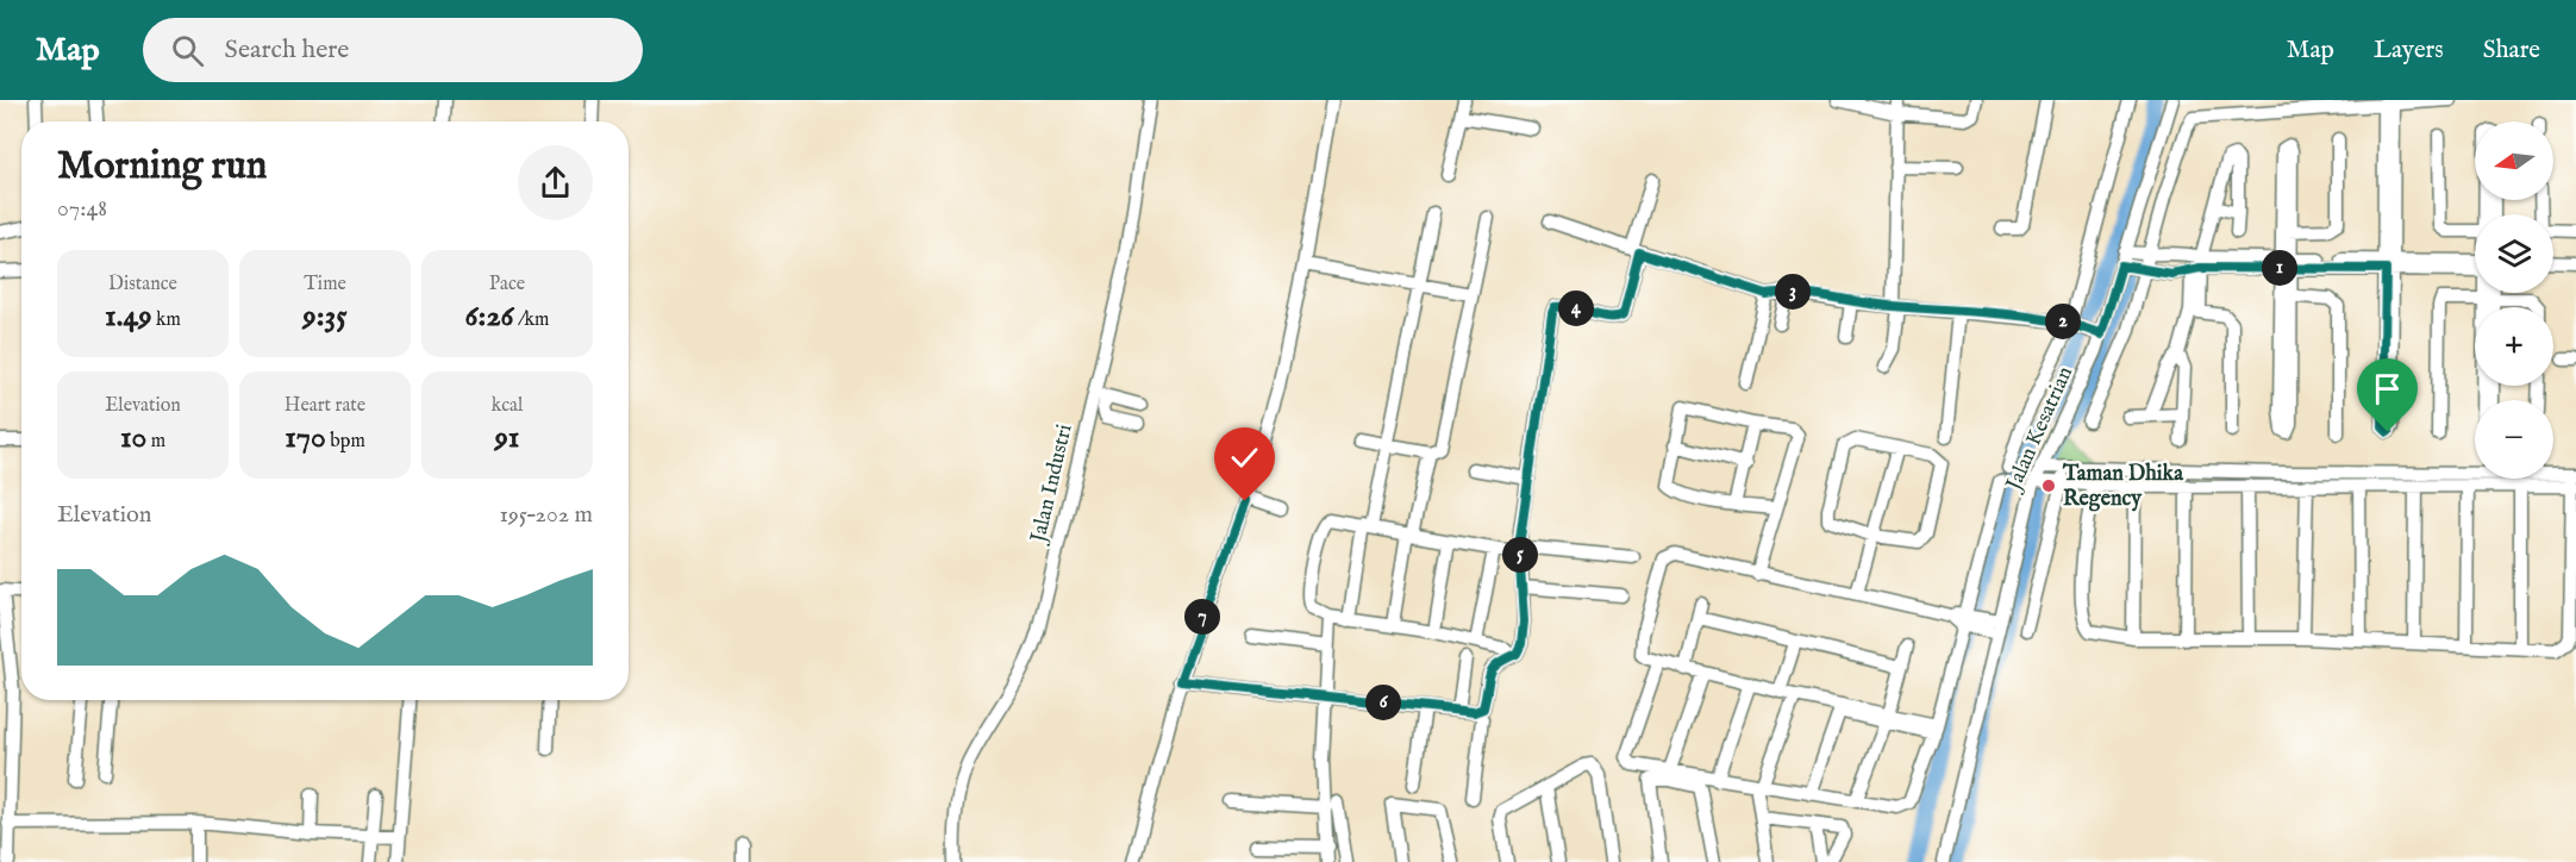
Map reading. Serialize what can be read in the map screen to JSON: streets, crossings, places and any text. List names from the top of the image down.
{
  "streets": {
    "street": ["Jalan Kesatrian", "Jalan Industri"]
  },
  "places": ["Taman Dhika Regency"],
  "north": "left",
  "page": {
    "header": "Map",
    "search": "Search here",
    "nav": ["Map", "Layers", "Share"],
    "map_buttons": ["+", "−"],
    "heading": ["Morning run", "07:48"],
    "stats": [
      ["Distance", "1.49 km"],
      ["Time", "9:35"],
      ["Pace", "6:26 /km"],
      ["Elevation", "10 m"],
      ["Heart rate", "170 bpm"],
      ["kcal", "91"]
    ],
    "pins": [
      "1",
      "3",
      "4",
      "2",
      "5",
      "7",
      "6"
    ],
    "chart": ["Elevation", "195–202 m"]
  }
}
